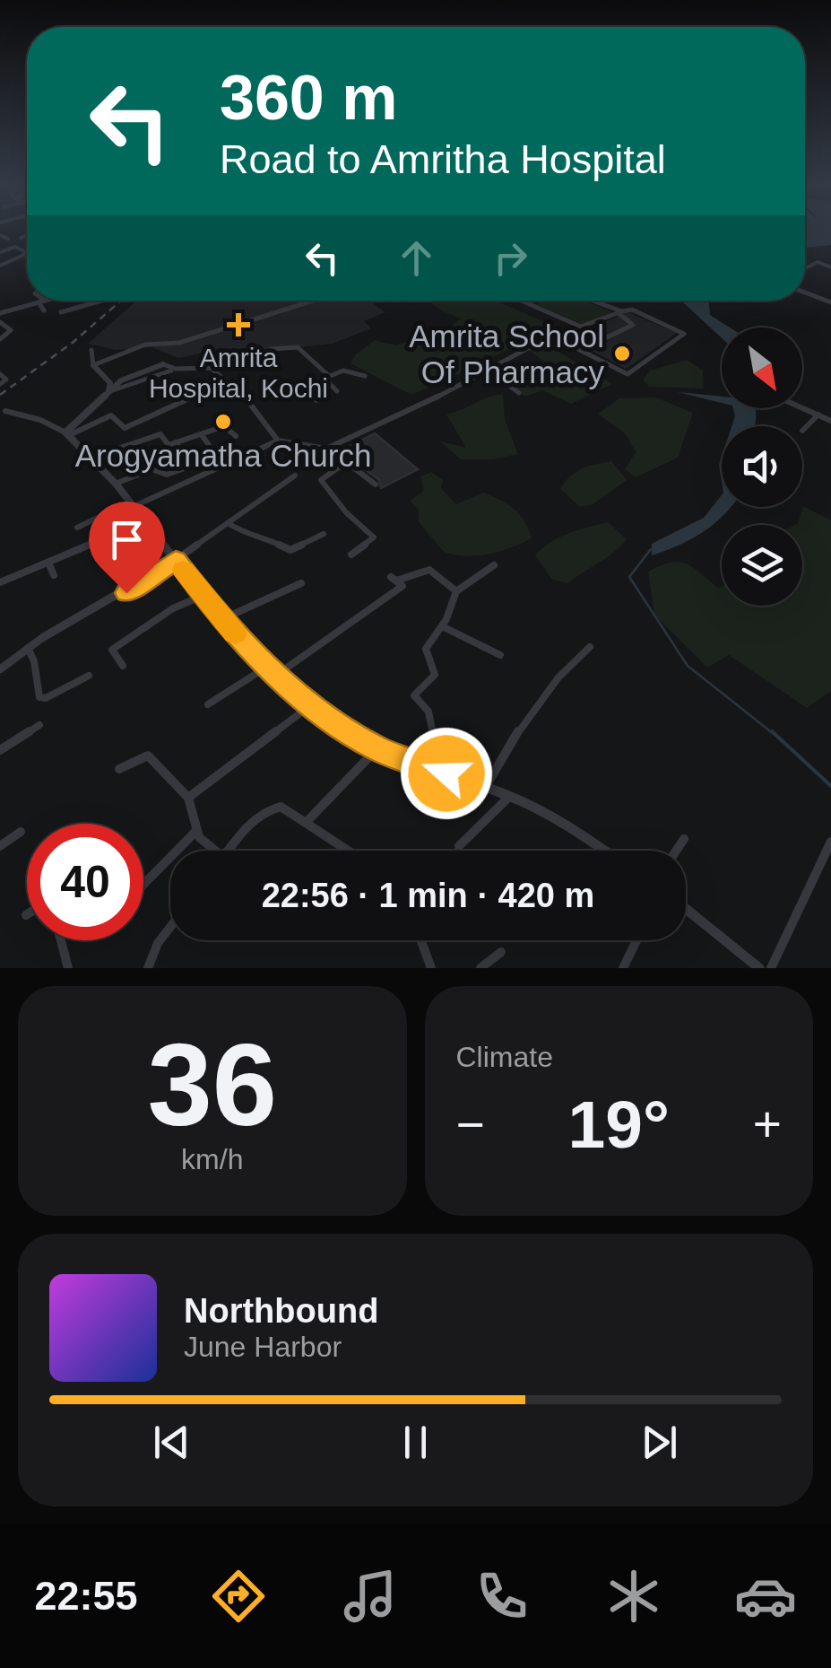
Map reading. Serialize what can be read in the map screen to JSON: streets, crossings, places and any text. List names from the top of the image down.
{
  "places": {
    "health": ["Amrita Hospital, Kochi"],
    "other": ["Amrita School Of Pharmacy", "Arogyamatha Church"]
  },
  "north": "bottom right",
  "page": {
    "turn": ["360 m", "Road to Amritha Hospital"],
    "limit": "40",
    "trip": "22:56 · 1 min · 420 m",
    "tile": [
      ["36", "km/h"],
      "Climate"
    ],
    "heat": ["−", "19°", "+"],
    "song": ["Northbound", "June Harbor"],
    "tabs": "22:55"
  }
}
